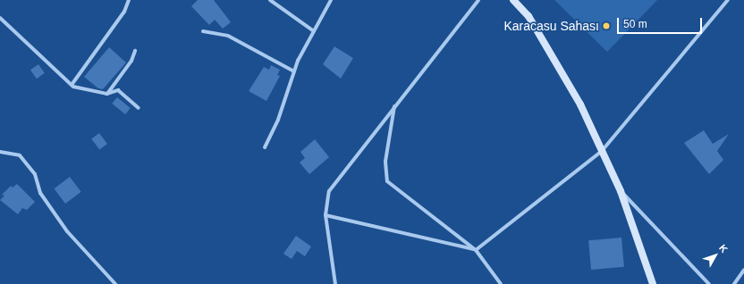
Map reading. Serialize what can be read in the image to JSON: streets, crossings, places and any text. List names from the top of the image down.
{
  "places": ["Karacasu Sahası"],
  "scale_bar": "50 m",
  "north": "top right"
}
